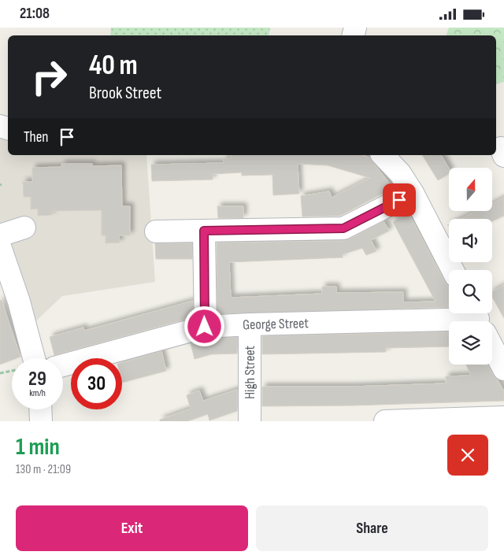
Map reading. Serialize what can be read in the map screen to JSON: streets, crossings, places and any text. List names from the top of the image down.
{
  "streets": {
    "street": ["George Street", "High Street"]
  },
  "crossings": [
    ["George Street", "High Street"]
  ],
  "north": "top",
  "page": {
    "status": "21:08",
    "turn": ["40 m", "Brook Street"],
    "then": "Then",
    "speed": "29 km/h",
    "limit": "30",
    "heading": ["1 min", "130 m · 21:09"],
    "buttons": ["Exit", "Share"]
  }
}
